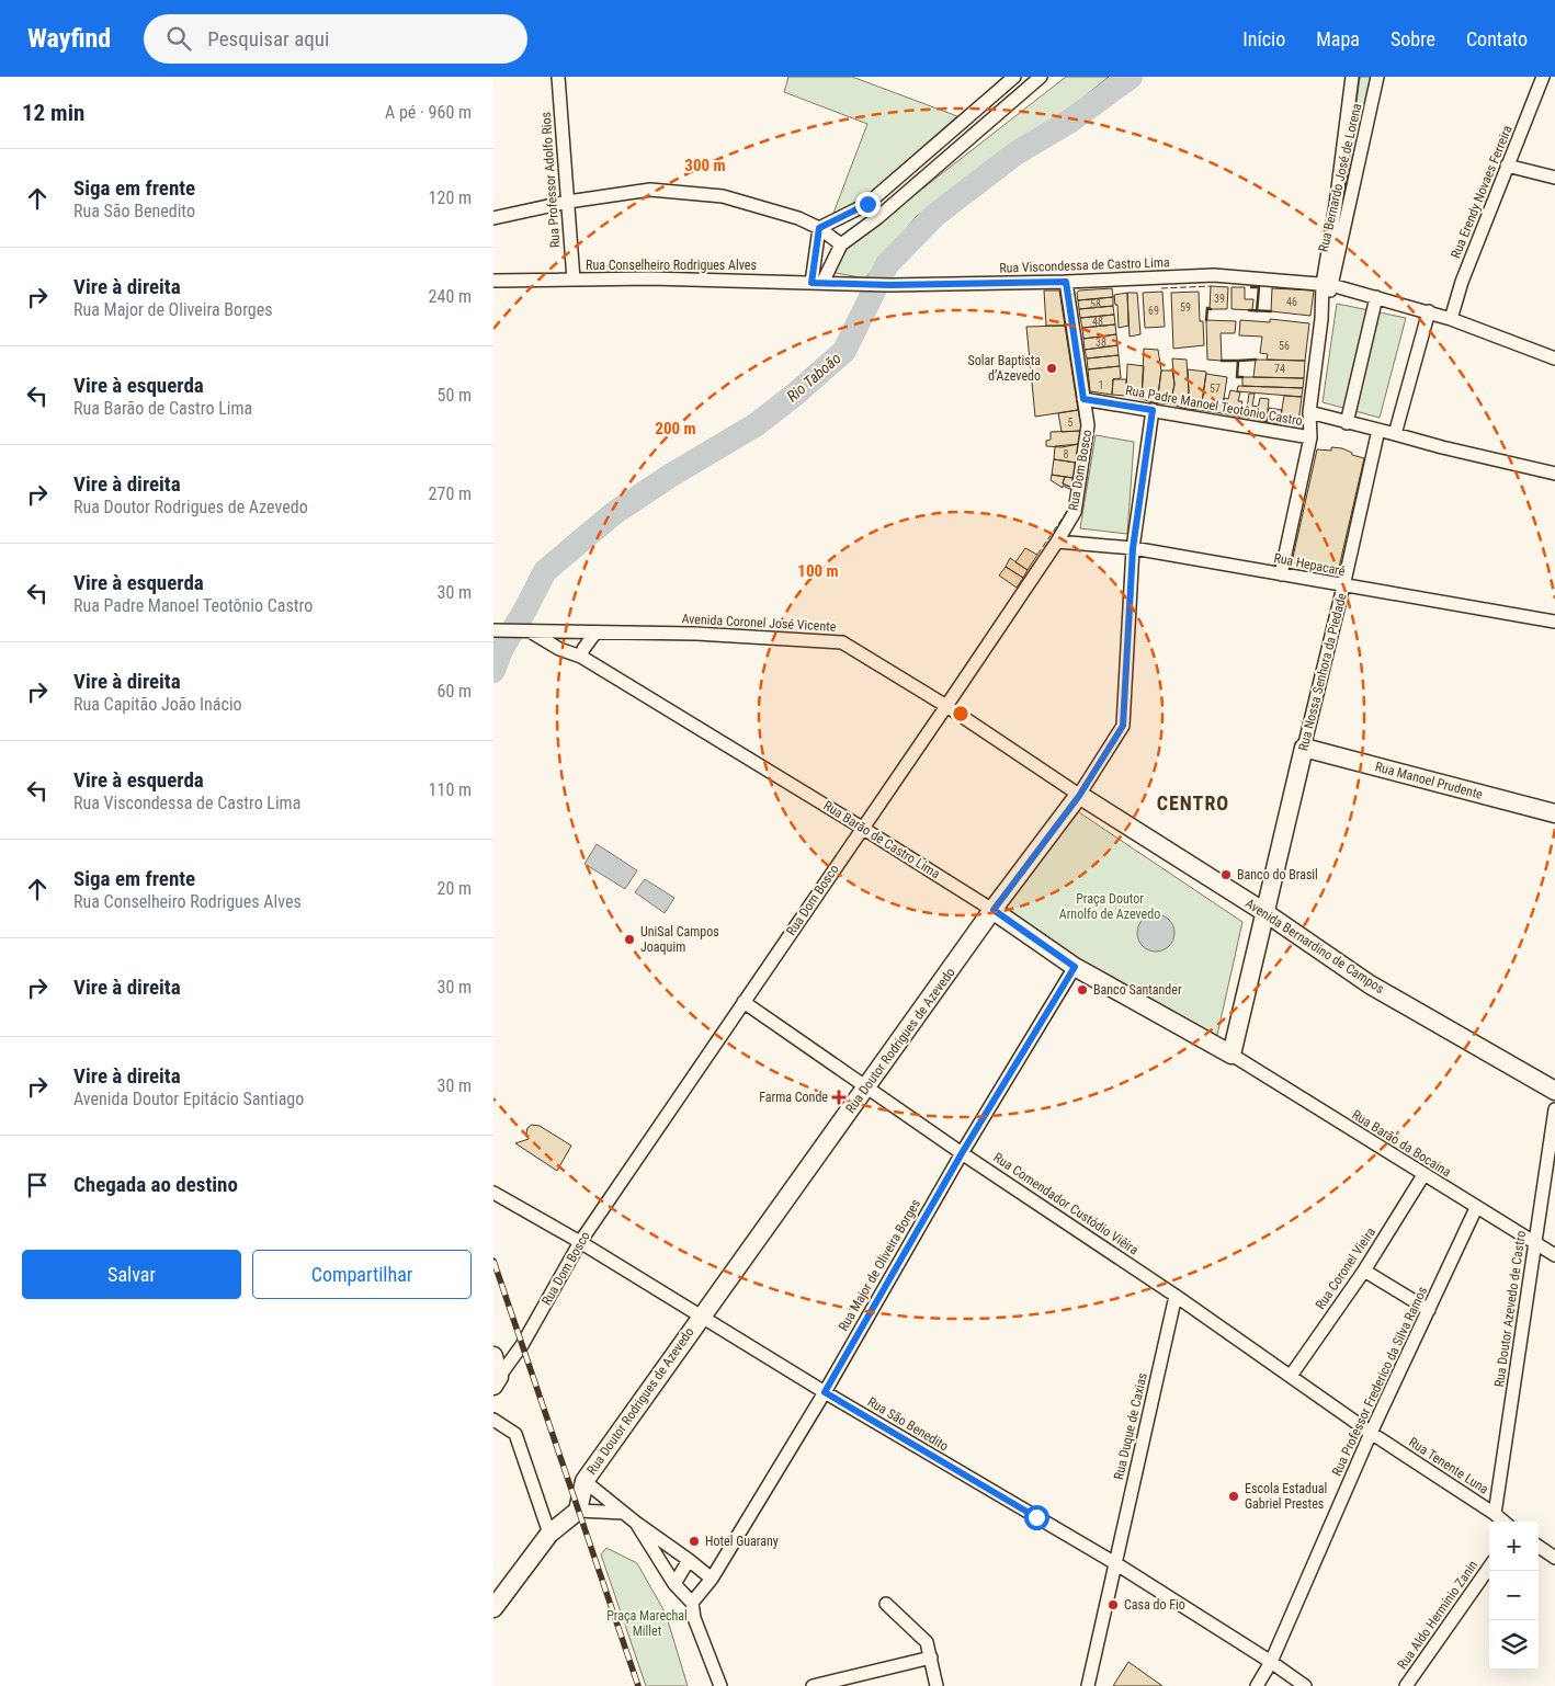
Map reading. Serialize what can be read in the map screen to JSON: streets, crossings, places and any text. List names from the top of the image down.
{
  "streets": {
    "street": [
      "Rua Bernardo José de Lorena",
      "Rua Professor Adolfo Rios",
      "Rua Erendy Novaes Ferreira",
      "Rua Conselheiro Rodrigues Alves",
      "Rua Viscondessa de Castro Lima",
      "Rua Padre Manoel Teotônio Castro",
      "Rua Dom Bosco",
      "Rua Hepacaré",
      "Avenida Coronel José Vicente",
      "Rua Nossa Senhora da Piedade",
      "Rua Manoel Prudente",
      "Rua Barão de Castro Lima",
      "Avenida Bernardino de Campos",
      "Rua Doutor Rodrigues de Azevedo",
      "Rua Barão da Bocaina",
      "Rua Comendador Custódio Viêira",
      "Rua Major de Oliveira Borges",
      "Rua Coronel Vieira",
      "Rua Doutor Azevedo de Castro",
      "Rua Professor Frederico da Silva Ramos",
      "Rua São Benedito",
      "Rua Duque de Caxias",
      "Rua Tenente Luna",
      "Rua Aldo Hermínio Zanin"
    ]
  },
  "crossings": [
    ["Rua Bernardo José de Lorena", "Rua Viscondessa de Castro Lima"],
    ["Rua Professor Adolfo Rios", "Rua Conselheiro Rodrigues Alves"],
    ["Rua Erendy Novaes Ferreira", "Rua Viscondessa de Castro Lima"],
    ["Rua Conselheiro Rodrigues Alves", "Rua Viscondessa de Castro Lima"],
    ["Rua Viscondessa de Castro Lima", "Rua Dom Bosco"],
    ["Rua Padre Manoel Teotônio Castro", "Rua Dom Bosco"],
    ["Rua Padre Manoel Teotônio Castro", "Rua Nossa Senhora da Piedade"],
    ["Rua Padre Manoel Teotônio Castro", "Rua Doutor Rodrigues de Azevedo"],
    ["Rua Dom Bosco", "Rua Hepacaré"],
    ["Rua Dom Bosco", "Avenida Coronel José Vicente"],
    ["Rua Dom Bosco", "Rua Barão de Castro Lima"],
    ["Rua Dom Bosco", "Rua Comendador Custódio Viêira"],
    ["Rua Dom Bosco", "Rua São Benedito"],
    ["Rua Hepacaré", "Rua Nossa Senhora da Piedade"],
    ["Rua Hepacaré", "Rua Doutor Rodrigues de Azevedo"],
    ["Avenida Coronel José Vicente", "Rua Barão de Castro Lima"],
    ["Avenida Coronel José Vicente", "Avenida Bernardino de Campos"],
    ["Avenida Coronel José Vicente", "Rua Doutor Rodrigues de Azevedo"],
    ["Rua Nossa Senhora da Piedade", "Rua Manoel Prudente"],
    ["Rua Nossa Senhora da Piedade", "Rua Barão de Castro Lima"],
    ["Rua Nossa Senhora da Piedade", "Avenida Bernardino de Campos"],
    ["Rua Nossa Senhora da Piedade", "Rua Barão da Bocaina"],
    ["Rua Barão de Castro Lima", "Rua Doutor Rodrigues de Azevedo"],
    ["Rua Barão de Castro Lima", "Rua Barão da Bocaina"],
    ["Rua Barão de Castro Lima", "Rua Major de Oliveira Borges"],
    ["Avenida Bernardino de Campos", "Rua Doutor Rodrigues de Azevedo"],
    ["Rua Doutor Rodrigues de Azevedo", "Rua Comendador Custódio Viêira"],
    ["Rua Doutor Rodrigues de Azevedo", "Rua São Benedito"],
    ["Rua Barão da Bocaina", "Rua Coronel Vieira"],
    ["Rua Barão da Bocaina", "Rua Doutor Azevedo de Castro"],
    ["Rua Barão da Bocaina", "Rua Professor Frederico da Silva Ramos"],
    ["Rua Comendador Custódio Viêira", "Rua Major de Oliveira Borges"],
    ["Rua Comendador Custódio Viêira", "Rua Coronel Vieira"],
    ["Rua Comendador Custódio Viêira", "Rua Professor Frederico da Silva Ramos"],
    ["Rua Comendador Custódio Viêira", "Rua Duque de Caxias"],
    ["Rua Comendador Custódio Viêira", "Rua Tenente Luna"],
    ["Rua Major de Oliveira Borges", "Rua São Benedito"],
    ["Rua Doutor Azevedo de Castro", "Rua Tenente Luna"],
    ["Rua Professor Frederico da Silva Ramos", "Rua São Benedito"],
    ["Rua Professor Frederico da Silva Ramos", "Rua Tenente Luna"],
    ["Rua São Benedito", "Rua Duque de Caxias"]
  ],
  "districts": ["CENTRO"],
  "water": ["Rio Taboão"],
  "parks": ["Praça Doutor Arnolfo de Azevedo", "Praça Marechal Millet"],
  "places": {
    "other": [
      "Solar Baptista d’Azevedo",
      "Banco do Brasil",
      "UniSal Campos Joaquim",
      "Banco Santander",
      "Escola Estadual Gabriel Prestes",
      "Hotel Guarany",
      "Casa do Fio"
    ],
    "health": ["Farma Conde"]
  },
  "house_numbers": [
    "39",
    "46",
    "58",
    "59",
    "69",
    "48",
    "38",
    "56",
    "74",
    "1",
    "57",
    "5",
    "8"
  ],
  "page": {
    "header": "Wayfind",
    "search": "Pesquisar aqui",
    "nav": [
      "Início",
      "Mapa",
      "Sobre",
      "Contato"
    ],
    "heading": ["12 min", "A pé · 960 m"],
    "list": [
      ["Siga em frente", "Rua São Benedito", "120 m"],
      ["Vire à direita", "Rua Major de Oliveira Borges", "240 m"],
      ["Vire à esquerda", "Rua Barão de Castro Lima", "50 m"],
      ["Vire à direita", "Rua Doutor Rodrigues de Azevedo", "270 m"],
      ["Vire à esquerda", "Rua Padre Manoel Teotônio Castro", "30 m"],
      ["Vire à direita", "Rua Capitão João Inácio", "60 m"],
      ["Vire à esquerda", "Rua Viscondessa de Castro Lima", "110 m"],
      ["Siga em frente", "Rua Conselheiro Rodrigues Alves", "20 m"],
      ["Vire à direita", "30 m"],
      ["Vire à direita", "Avenida Doutor Epitácio Santiago", "30 m"],
      "Chegada ao destino"
    ],
    "buttons": ["Salvar", "Compartilhar"],
    "map_buttons": ["+", "−"]
  },
  "rings": ["300 m", "200 m", "100 m"]
}
